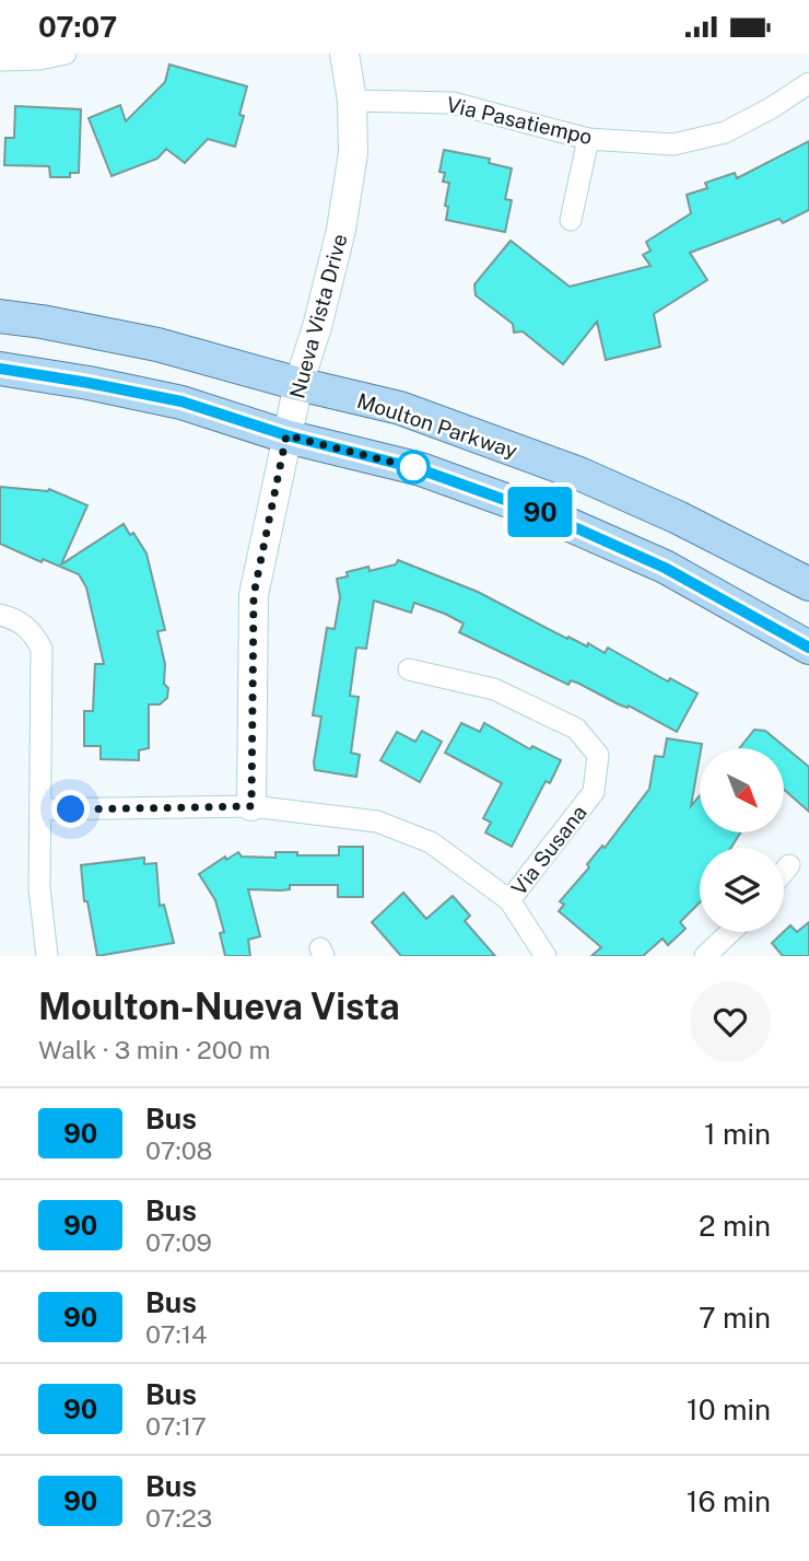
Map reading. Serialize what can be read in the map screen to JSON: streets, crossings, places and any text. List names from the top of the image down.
{
  "streets": {
    "main road": ["Moulton Parkway"],
    "street": ["Via Pasatiempo", "Nueva Vista Drive", "Via Susana"]
  },
  "crossings": [
    ["Via Pasatiempo", "Nueva Vista Drive"],
    ["Nueva Vista Drive", "Moulton Parkway"]
  ],
  "lines": ["bus line 90"],
  "north": "bottom right",
  "page": {
    "status": "07:07",
    "on_map": "90",
    "heading": ["Moulton-Nueva Vista", "Walk · 3 min · 200 m"],
    "list": [
      {
        "mark": "90",
        "name": "Bus",
        "note": "07:08",
        "value": "1 min"
      },
      {
        "mark": "90",
        "name": "Bus",
        "note": "07:09",
        "value": "2 min"
      },
      {
        "mark": "90",
        "name": "Bus",
        "note": "07:14",
        "value": "7 min"
      },
      {
        "mark": "90",
        "name": "Bus",
        "note": "07:17",
        "value": "10 min"
      },
      {
        "mark": "90",
        "name": "Bus",
        "note": "07:23",
        "value": "16 min"
      }
    ]
  }
}
